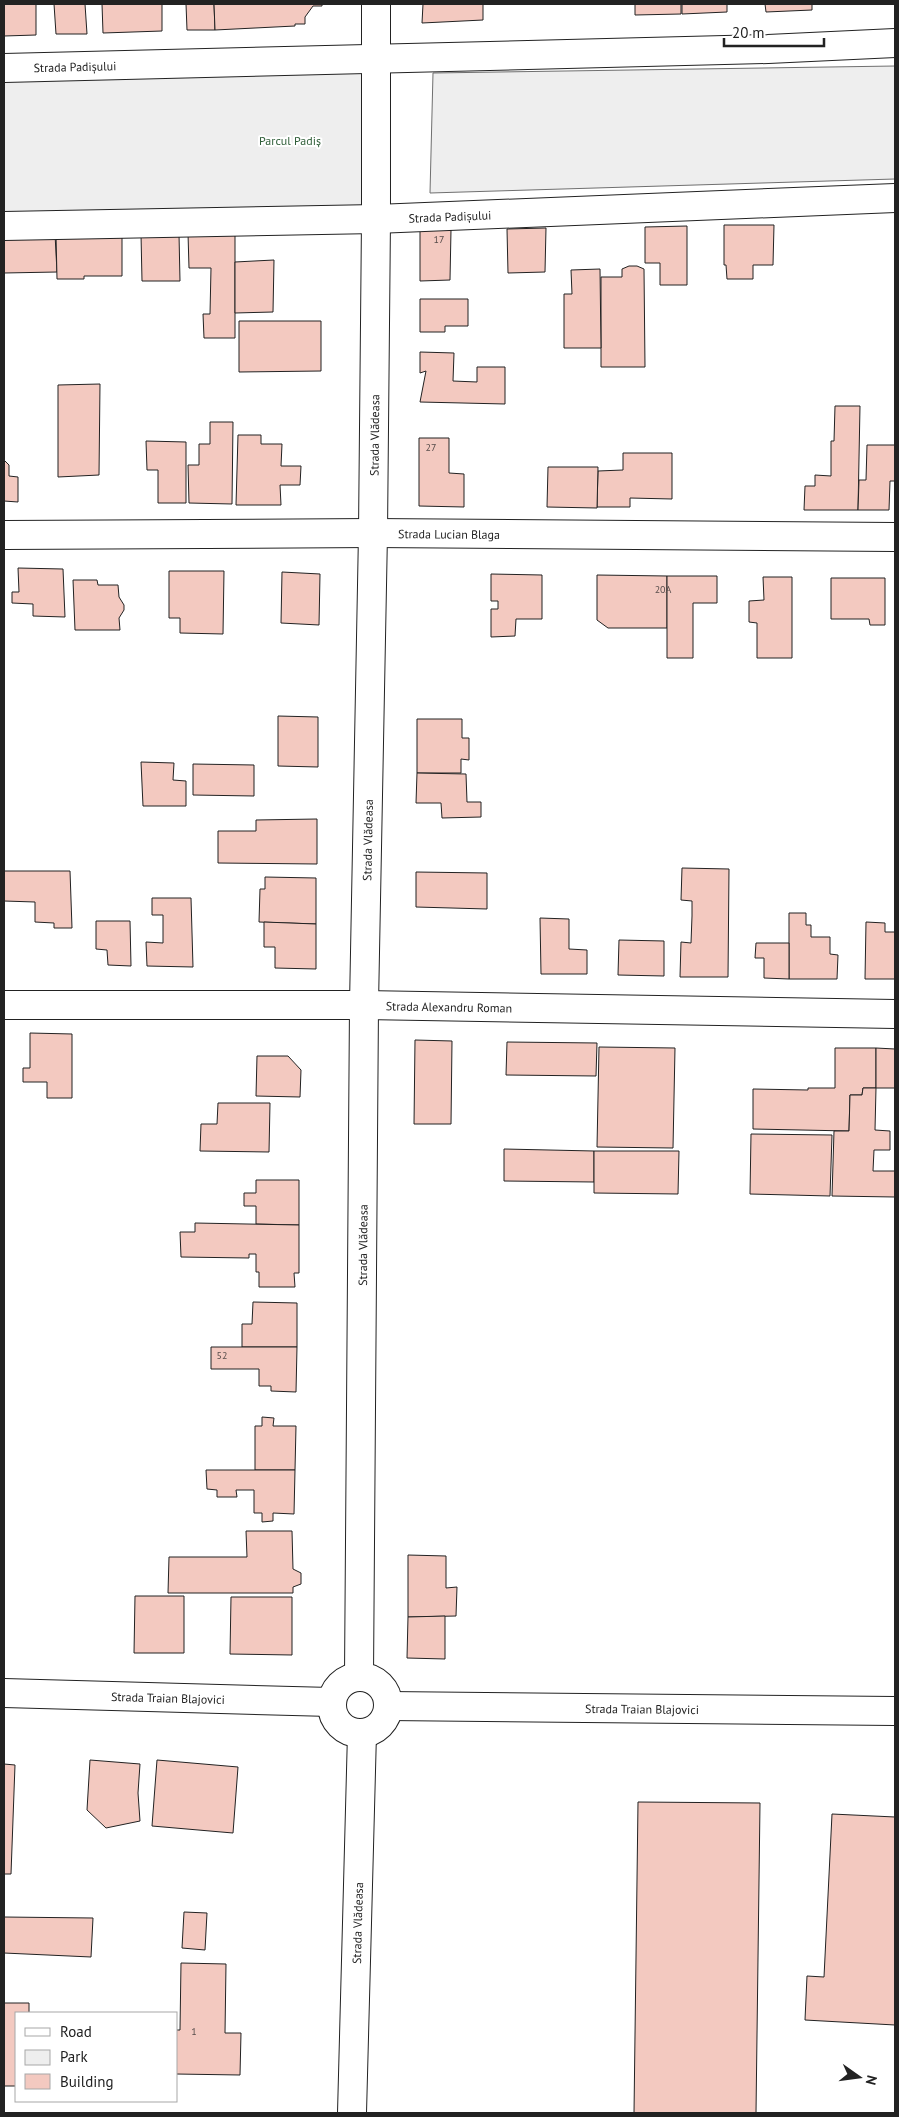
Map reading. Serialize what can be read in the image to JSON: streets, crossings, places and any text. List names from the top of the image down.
{
  "streets": {
    "street": [
      "Strada Padișului",
      "Strada Vlădeasa",
      "Strada Lucian Blaga",
      "Strada Alexandru Roman",
      "Strada Traian Blajovici"
    ]
  },
  "crossings": [
    ["Strada Padișului", "Strada Vlădeasa"],
    ["Strada Vlădeasa", "Strada Lucian Blaga"],
    ["Strada Vlădeasa", "Strada Alexandru Roman"],
    ["Strada Vlădeasa", "Strada Traian Blajovici"]
  ],
  "parks": ["Parcul Padiș"],
  "house_numbers": [
    "17",
    "27",
    "20A",
    "52",
    "1"
  ],
  "legend": ["Road", "Park", "Building"],
  "scale_bar": "20 m",
  "north": "right"
}
